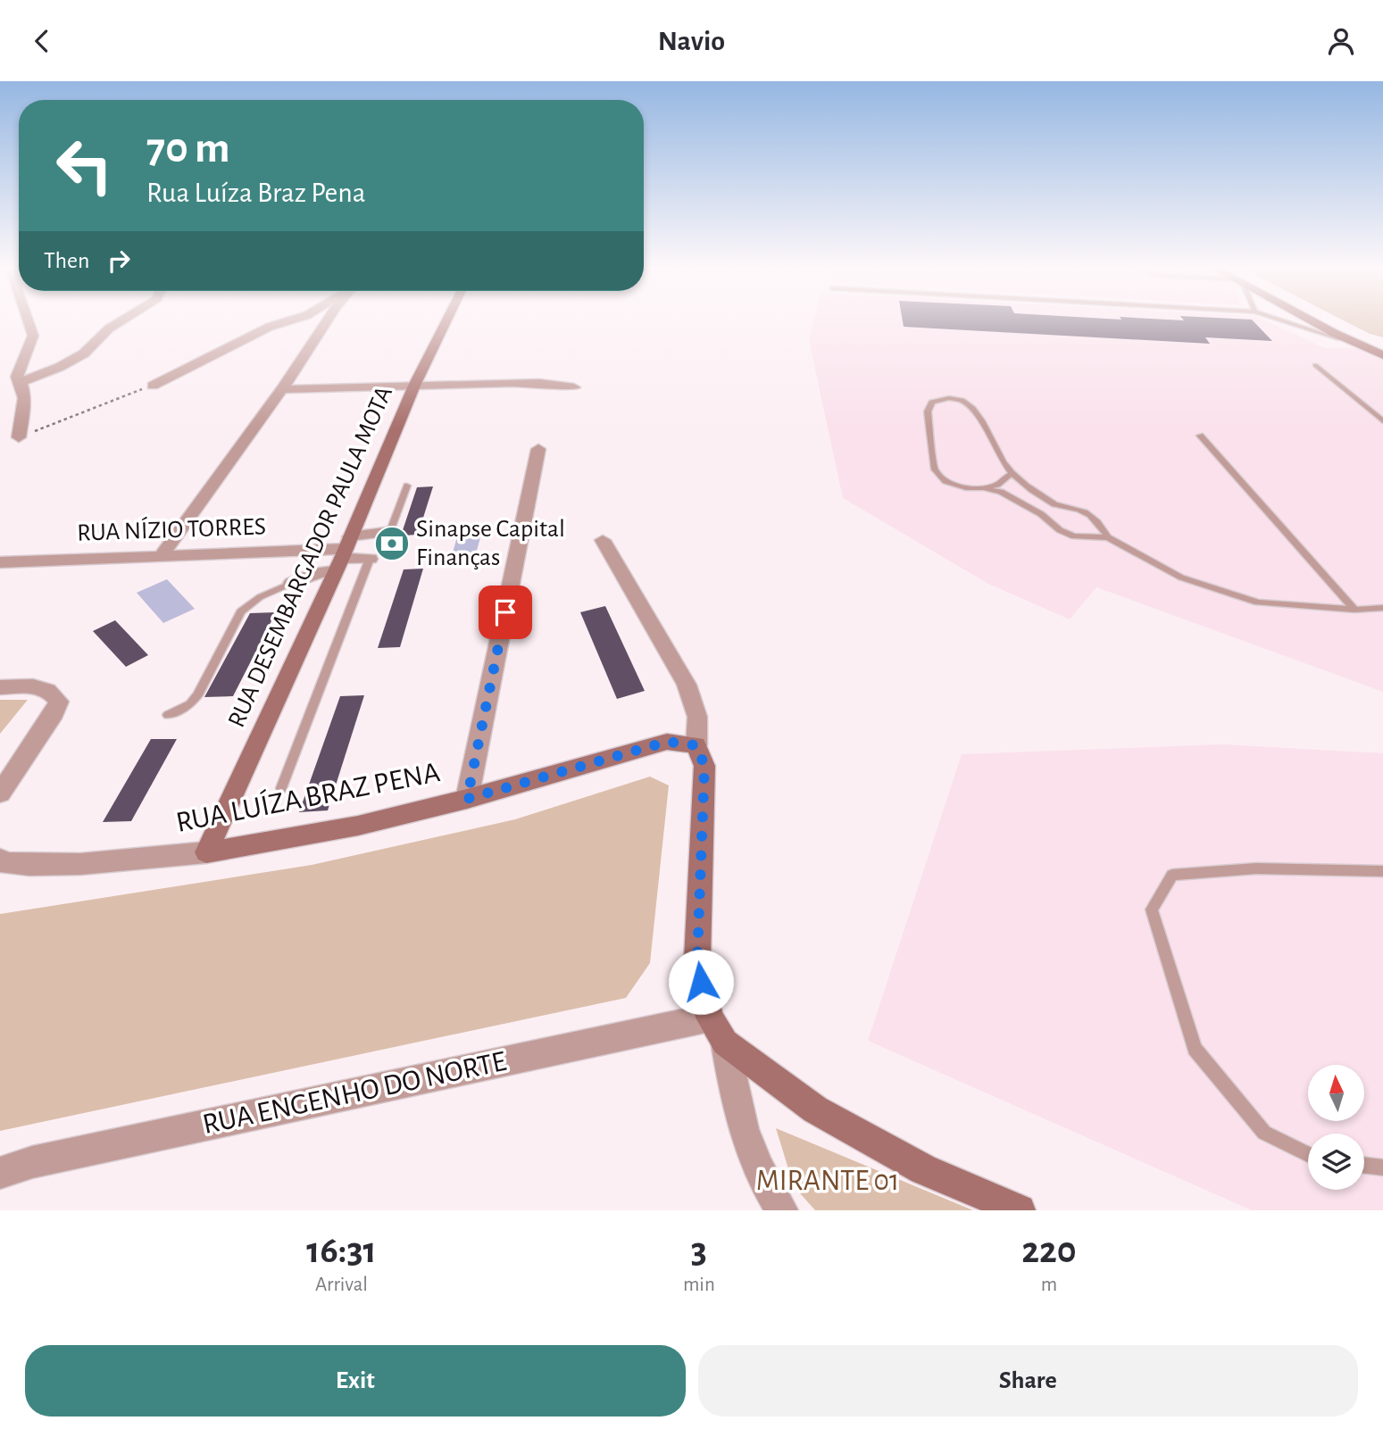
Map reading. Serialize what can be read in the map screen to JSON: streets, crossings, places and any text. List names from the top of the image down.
{
  "streets": {
    "street": [
      "RUA NÍZIO TORRES",
      "RUA DESEMBARGADOR PAULA MOTA",
      "RUA LUÍZA BRAZ PENA",
      "RUA ENGENHO DO NORTE"
    ]
  },
  "crossings": [
    ["RUA NÍZIO TORRES", "RUA DESEMBARGADOR PAULA MOTA"],
    ["RUA DESEMBARGADOR PAULA MOTA", "RUA LUÍZA BRAZ PENA"]
  ],
  "parks": ["MIRANTE 01"],
  "places": {
    "bank": ["Sinapse Capital Finanças"]
  },
  "north": "top",
  "page": {
    "header": "Navio",
    "turn": ["70 m", "Rua Luíza Braz Pena"],
    "then": "Then",
    "eta": [
      "16:31",
      "Arrival",
      "3",
      "min",
      "220",
      "m"
    ],
    "buttons": ["Exit", "Share"]
  }
}
